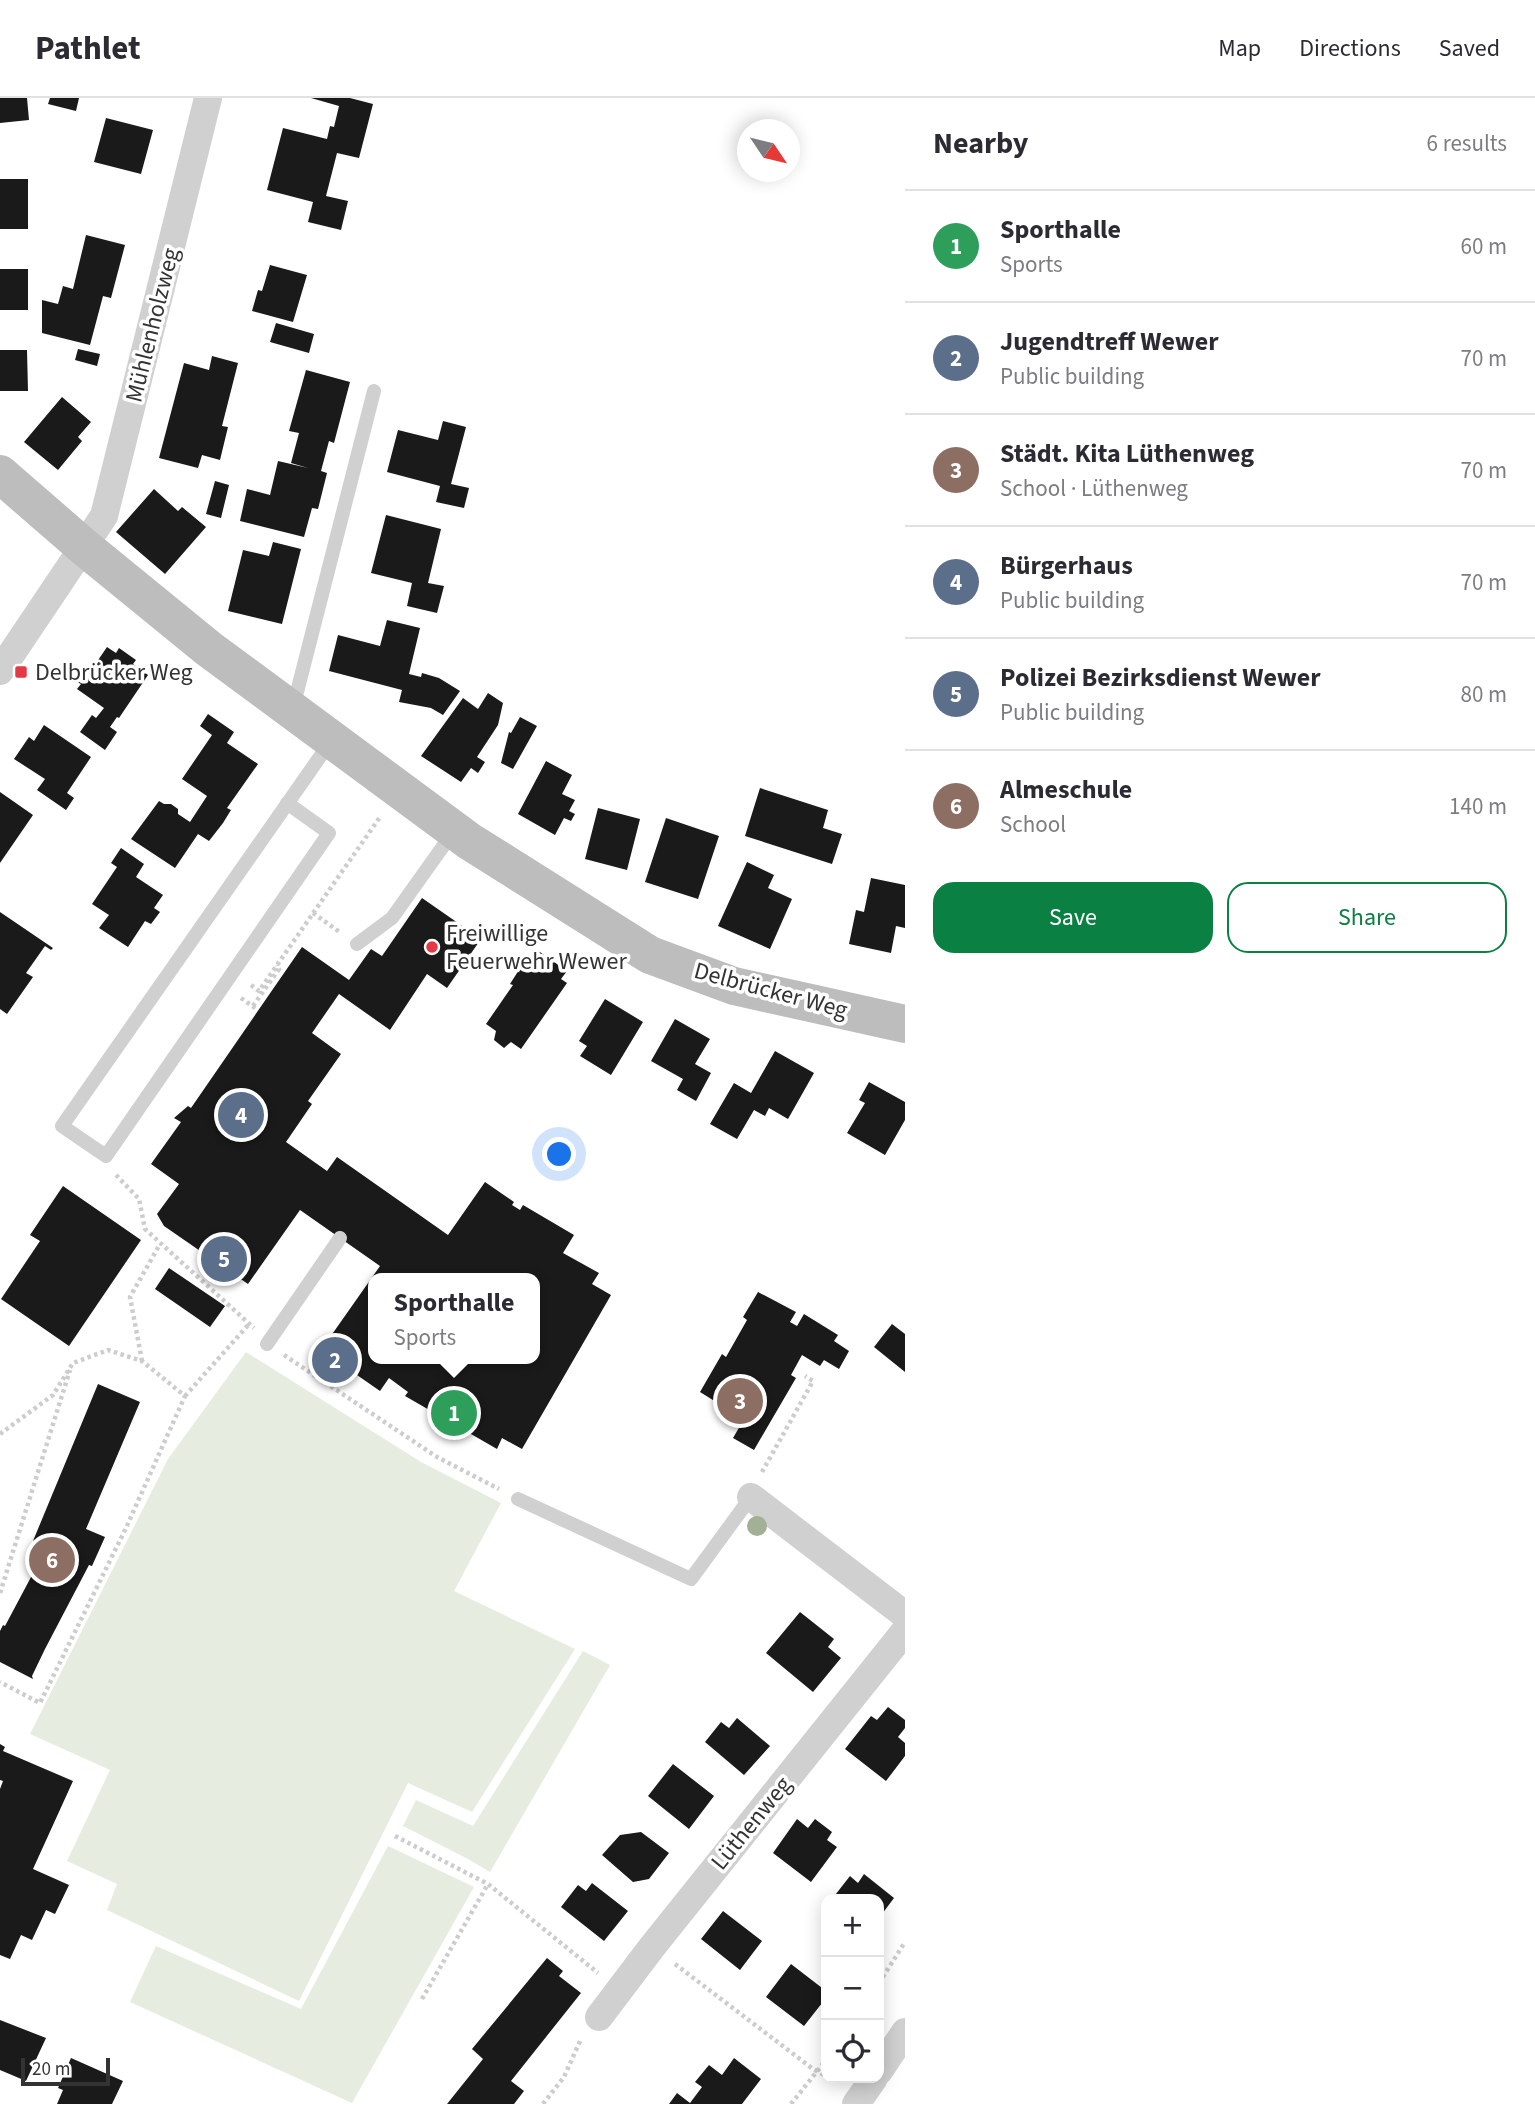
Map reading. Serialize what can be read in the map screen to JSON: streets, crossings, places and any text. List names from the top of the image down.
{
  "streets": {
    "street": ["Mühlenholzweg", "Delbrücker Weg", "Lüthenweg"]
  },
  "crossings": [
    ["Mühlenholzweg", "Delbrücker Weg"]
  ],
  "places": {
    "transit": ["Delbrücker Weg"],
    "other": ["Freiwillige Feuerwehr Wewer"]
  },
  "scale_bar": "20 m",
  "north": "bottom right",
  "page": {
    "header": "Pathlet",
    "nav": ["Map", "Directions", "Saved"],
    "heading": ["Nearby", "6 results"],
    "list": [
      {
        "mark": "1",
        "name": "Sporthalle",
        "note": "Sports",
        "value": "60 m"
      },
      {
        "mark": "2",
        "name": "Jugendtreff Wewer",
        "note": "Public building",
        "value": "70 m"
      },
      {
        "mark": "3",
        "name": "Städt. Kita Lüthenweg",
        "note": "School · Lüthenweg",
        "value": "70 m"
      },
      {
        "mark": "4",
        "name": "Bürgerhaus",
        "note": "Public building",
        "value": "70 m"
      },
      {
        "mark": "5",
        "name": "Polizei Bezirksdienst Wewer",
        "note": "Public building",
        "value": "80 m"
      },
      {
        "mark": "6",
        "name": "Almeschule",
        "note": "School",
        "value": "140 m"
      }
    ],
    "buttons": ["Save", "Share"],
    "pins": [
      "4",
      "5",
      "2",
      "3",
      "1",
      "6"
    ],
    "popup": ["Sporthalle", "Sports"],
    "map_buttons": ["+", "−"],
    "scale": "20 m"
  }
}
